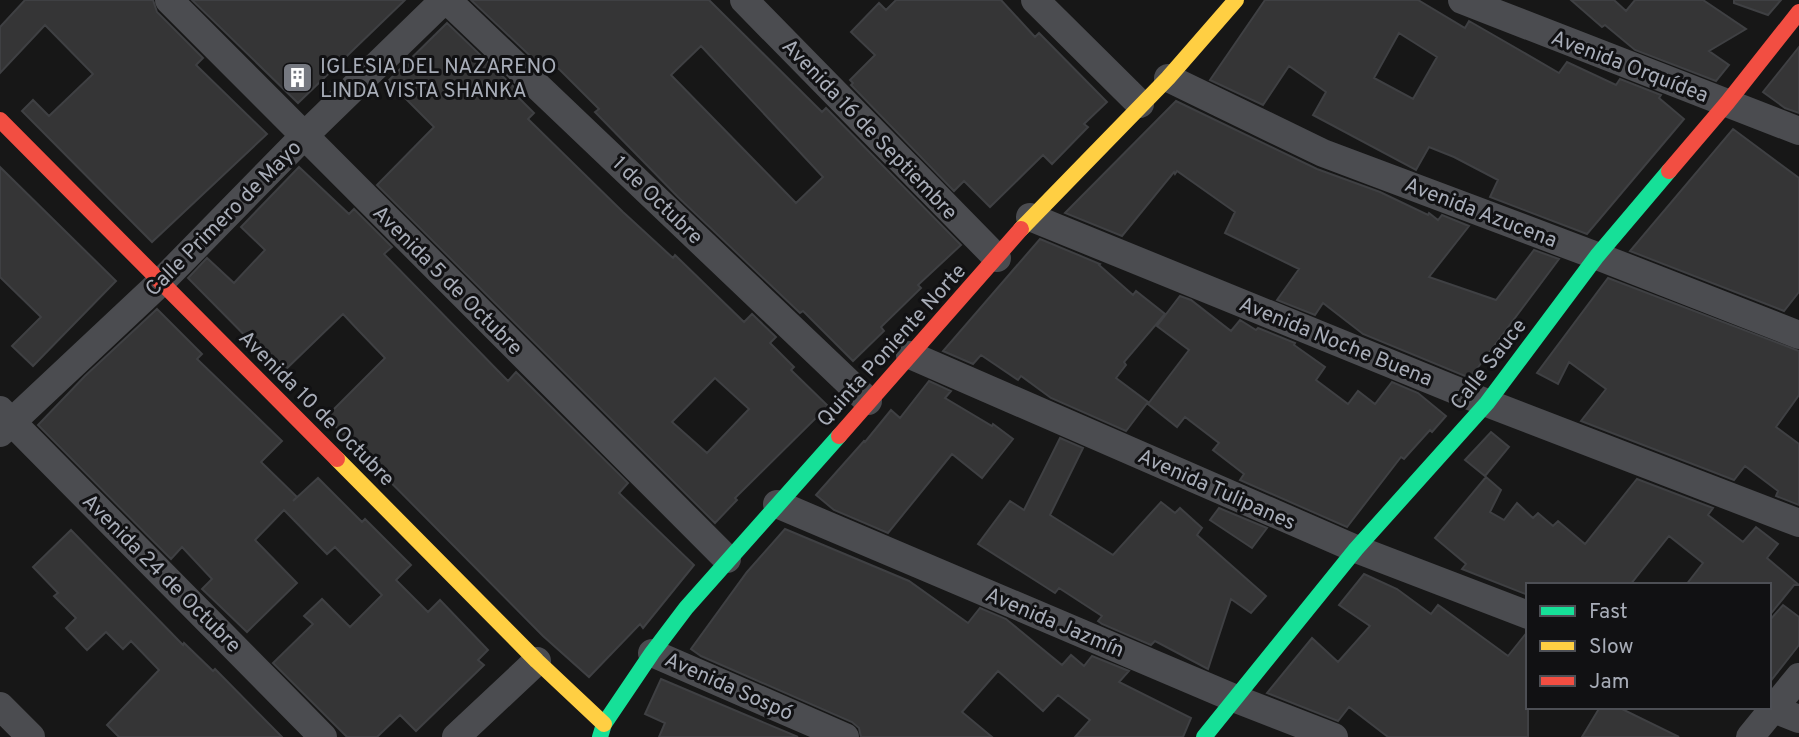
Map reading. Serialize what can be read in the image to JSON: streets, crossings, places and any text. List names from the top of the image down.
{
  "streets": {
    "street": [
      "Avenida Orquídea",
      "Avenida 16 de Septiembre",
      "1 de Octubre",
      "Avenida Azucena",
      "Calle Primero de Mayo",
      "Avenida 5 de Octubre",
      "Avenida Noche Buena",
      "Quinta Poniente Norte",
      "Calle Sauce",
      "Avenida 10 de Octubre",
      "Avenida Tulipanes",
      "Avenida 24 de Octubre",
      "Avenida Jazmín",
      "Avenida Sospó"
    ]
  },
  "crossings": [
    ["Avenida Orquídea", "Calle Sauce"],
    ["Avenida 16 de Septiembre", "Quinta Poniente Norte"],
    ["1 de Octubre", "Calle Primero de Mayo"],
    ["1 de Octubre", "Quinta Poniente Norte"],
    ["Avenida Azucena", "Quinta Poniente Norte"],
    ["Avenida Azucena", "Calle Sauce"],
    ["Calle Primero de Mayo", "Avenida 5 de Octubre"],
    ["Calle Primero de Mayo", "Avenida 10 de Octubre"],
    ["Calle Primero de Mayo", "Avenida 24 de Octubre"],
    ["Avenida 5 de Octubre", "Quinta Poniente Norte"],
    ["Avenida Noche Buena", "Quinta Poniente Norte"],
    ["Avenida Noche Buena", "Calle Sauce"],
    ["Quinta Poniente Norte", "Avenida 10 de Octubre"],
    ["Quinta Poniente Norte", "Avenida Tulipanes"],
    ["Quinta Poniente Norte", "Avenida Jazmín"],
    ["Quinta Poniente Norte", "Avenida Sospó"],
    ["Calle Sauce", "Avenida Tulipanes"],
    ["Calle Sauce", "Avenida Jazmín"]
  ],
  "places": {
    "building": ["IGLESIA DEL NAZARENO LINDA VISTA SHANKA"]
  },
  "legend": ["Fast", "Slow", "Jam"]
}
